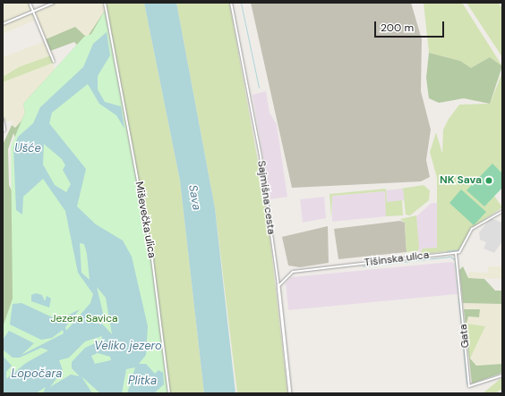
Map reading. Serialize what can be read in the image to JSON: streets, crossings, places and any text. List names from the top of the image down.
{
  "streets": {
    "street": [
      "Sajmišna cesta",
      "Miševečka ulica",
      "Tišinska ulica",
      "Gata"
    ]
  },
  "crossings": [
    ["Sajmišna cesta", "Tišinska ulica"],
    ["Tišinska ulica", "Gata"]
  ],
  "water": [
    "Ušće",
    "Sava",
    "Veliko jezero",
    "Lopočara",
    "Plitka"
  ],
  "parks": ["Jezera Savica"],
  "places": ["NK Sava"],
  "scale_bar": "200 m"
}
